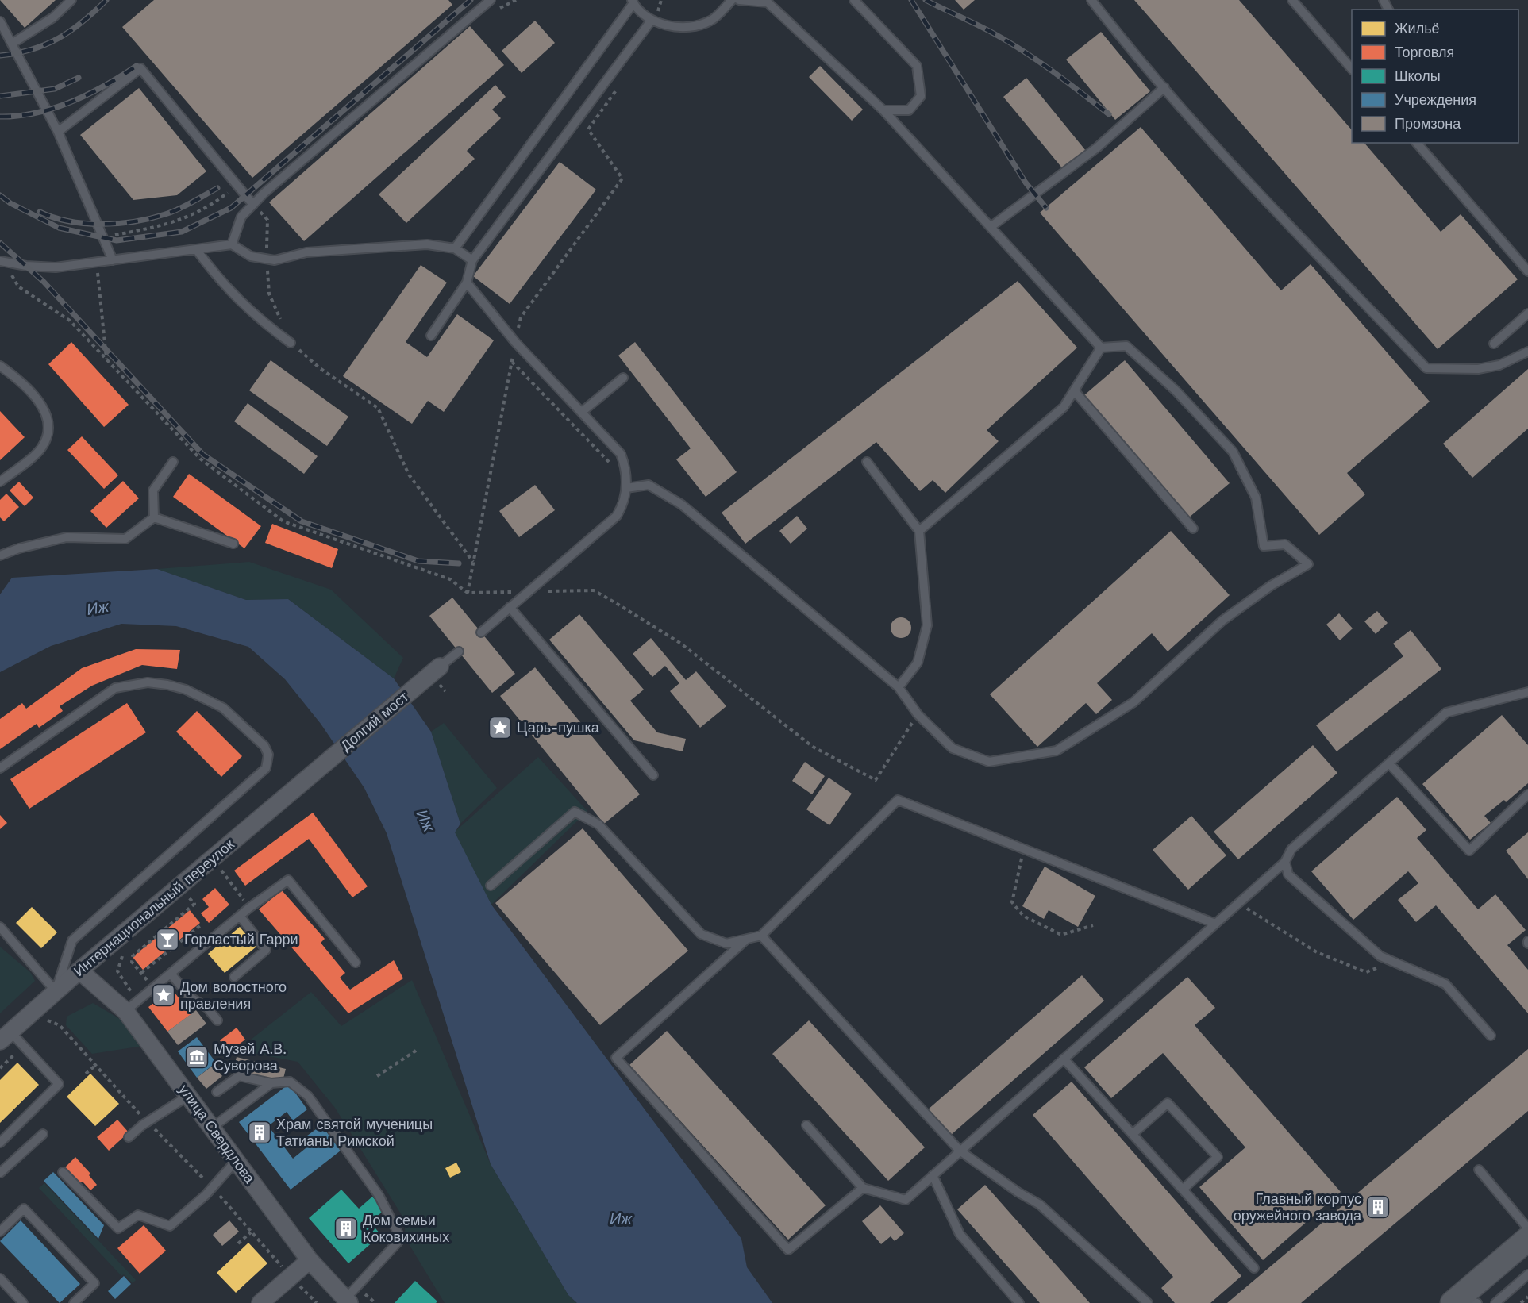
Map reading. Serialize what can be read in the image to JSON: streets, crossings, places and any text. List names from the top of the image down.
{
  "streets": {
    "street": ["Долгий мост", "Интернациональный переулок", "улица Свердлова"]
  },
  "crossings": [
    ["Долгий мост", "Интернациональный переулок"],
    ["Интернациональный переулок", "улица Свердлова"]
  ],
  "water": ["Иж"],
  "places": {
    "place": ["Царь-пушка", "Дом волостного правления"],
    "bar": ["Горластый Гарри"],
    "museum": ["Музей А.В. Суворова"],
    "building": ["Храм святой мученицы Татианы Римской", "Главный корпус оружейного завода", "Дом семьи Коковихиных"]
  },
  "legend": [
    "Жильё",
    "Торговля",
    "Школы",
    "Учреждения",
    "Промзона"
  ]
}
